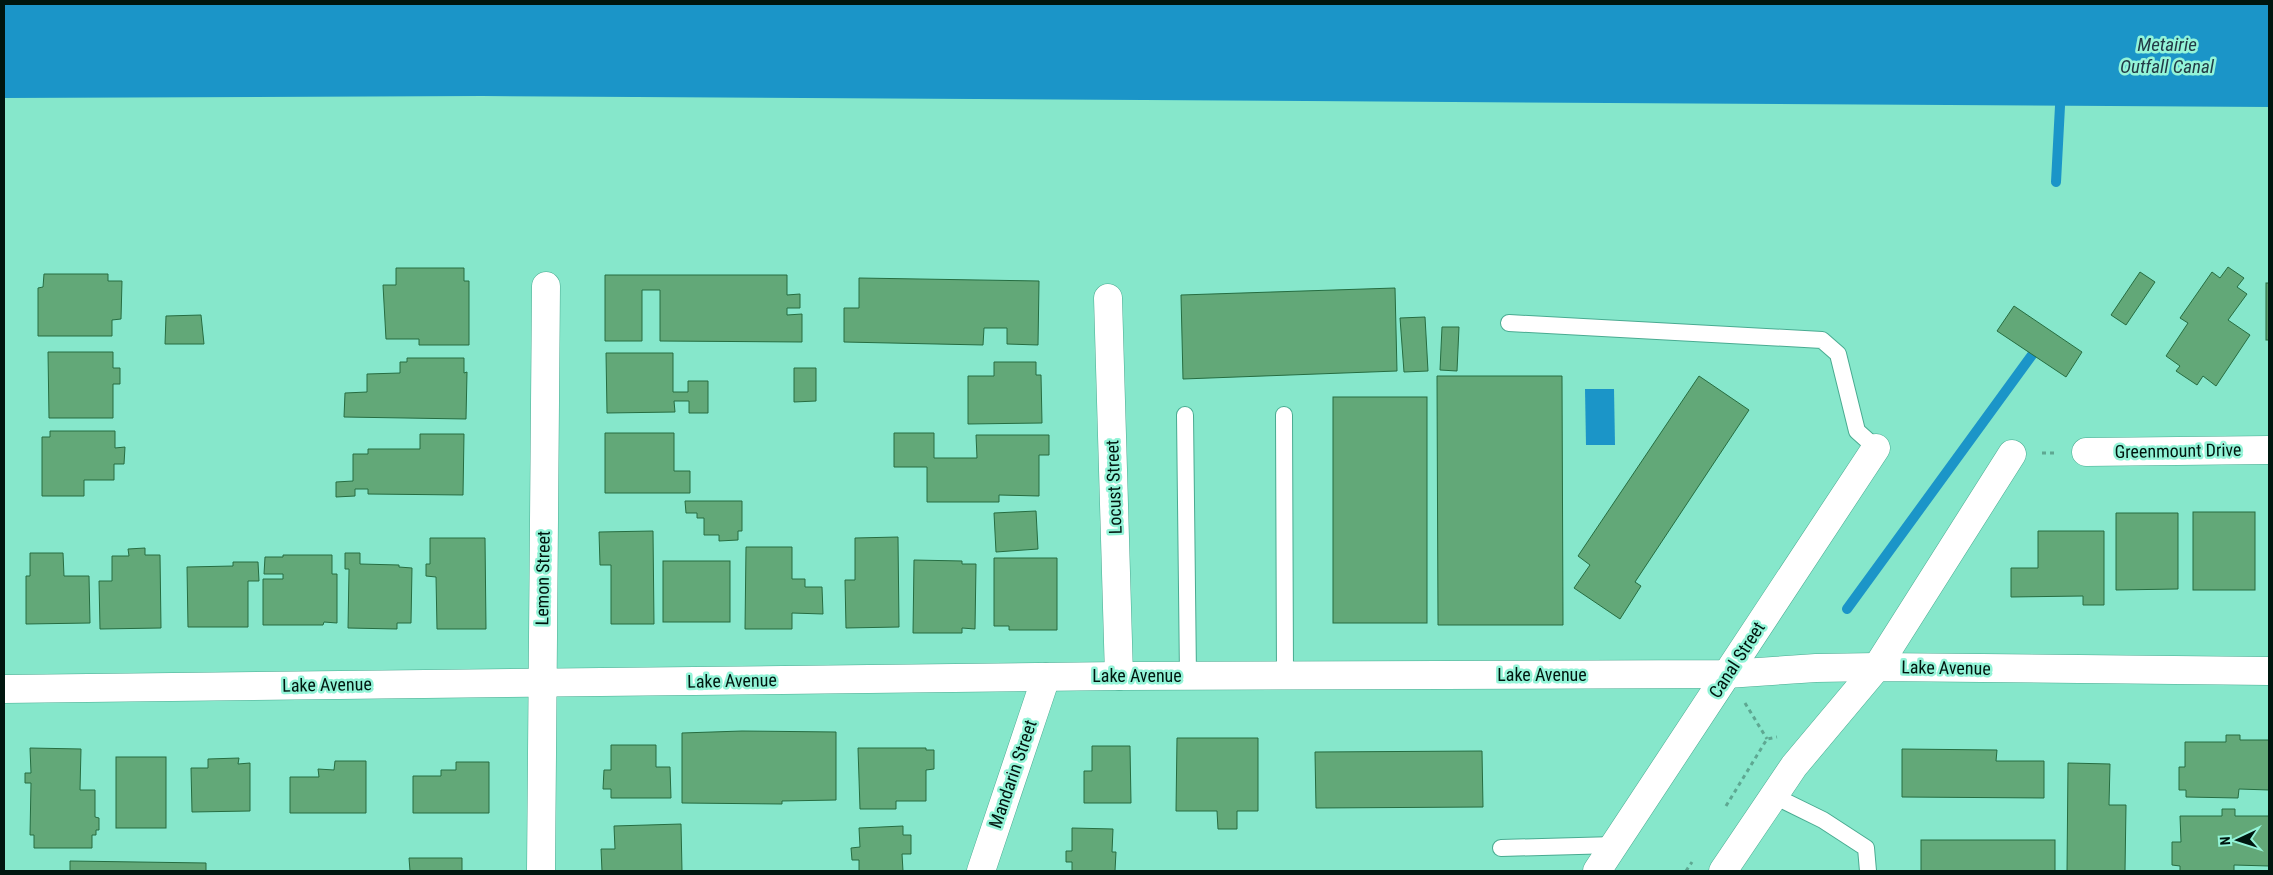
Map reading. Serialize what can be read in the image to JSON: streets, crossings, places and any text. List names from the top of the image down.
{
  "streets": {
    "street": [
      "Greenmount Drive",
      "Locust Street",
      "Lemon Street",
      "Canal Street",
      "Lake Avenue",
      "Mandarin Street"
    ]
  },
  "crossings": [
    ["Locust Street", "Lake Avenue"],
    ["Lemon Street", "Lake Avenue"],
    ["Canal Street", "Lake Avenue"],
    ["Lake Avenue", "Mandarin Street"]
  ],
  "water": ["Metairie Outfall Canal"],
  "north": "left"
}
